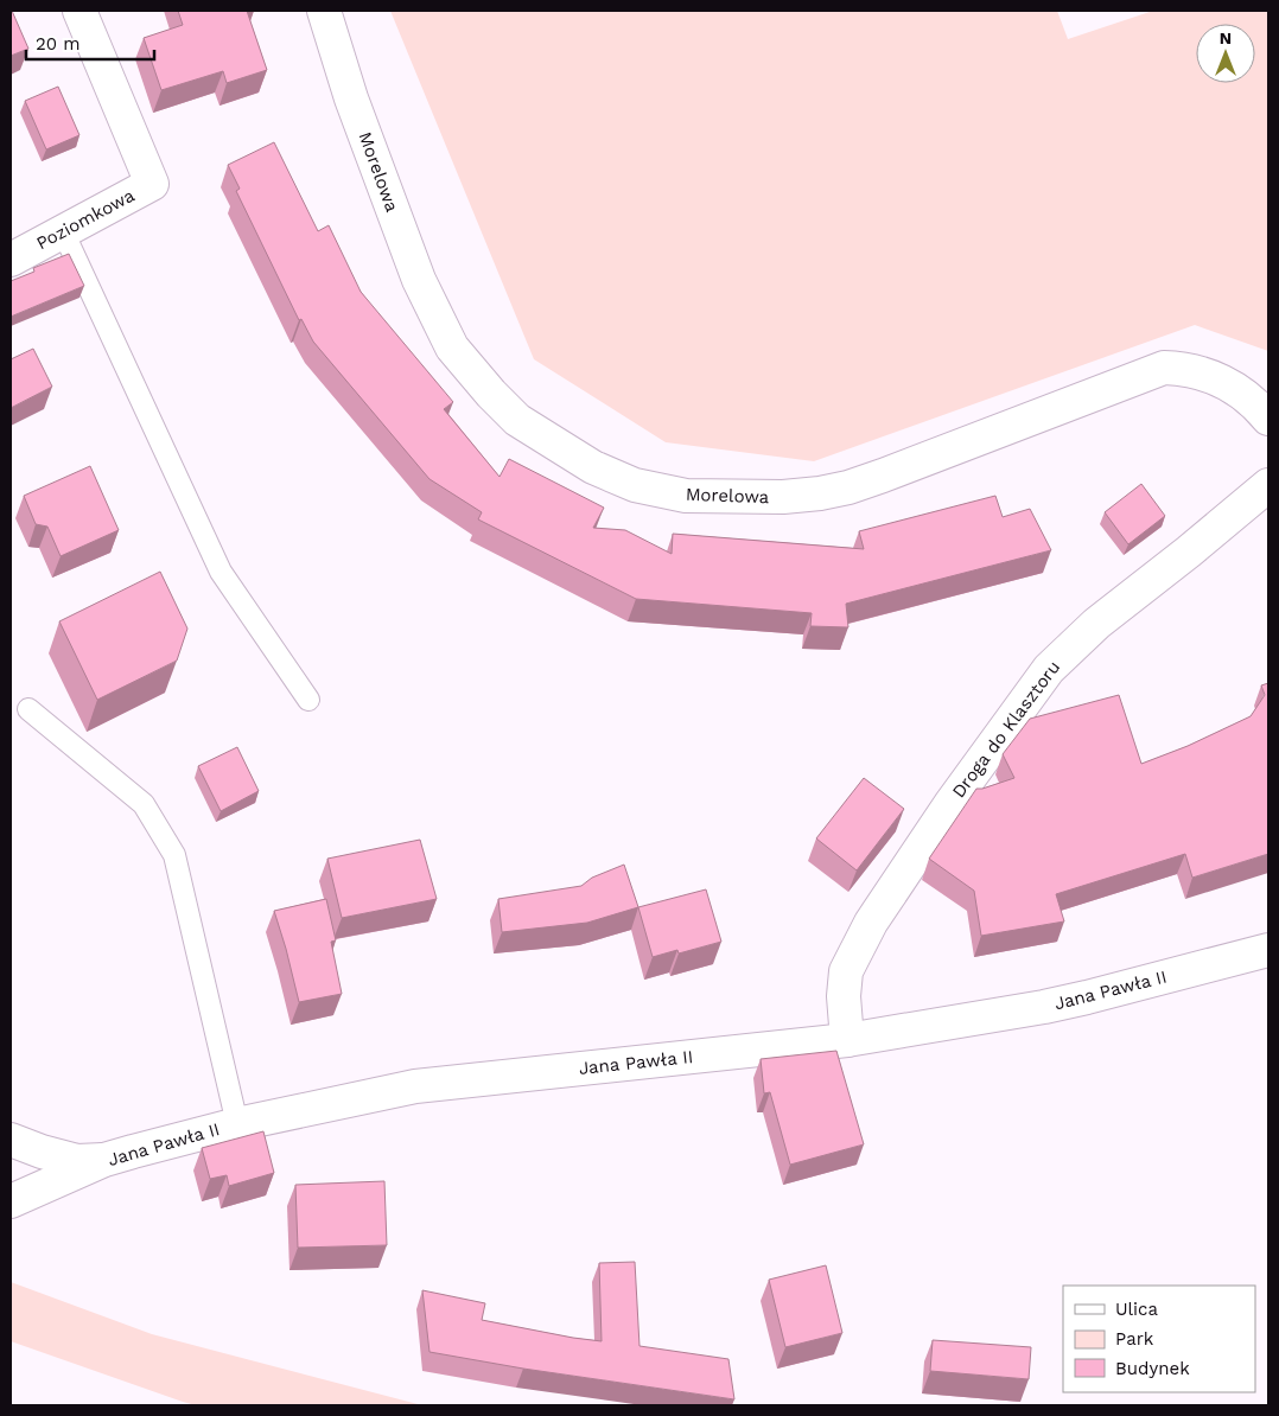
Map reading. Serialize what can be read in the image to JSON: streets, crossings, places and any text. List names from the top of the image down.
{
  "streets": {
    "street": [
      "Morelowa",
      "Poziomkowa",
      "Droga do Klasztoru",
      "Jana Pawła II"
    ]
  },
  "crossings": [
    ["Droga do Klasztoru", "Jana Pawła II"]
  ],
  "legend": ["Ulica", "Park", "Budynek"],
  "scale_bar": "20 m",
  "north": "top"
}
